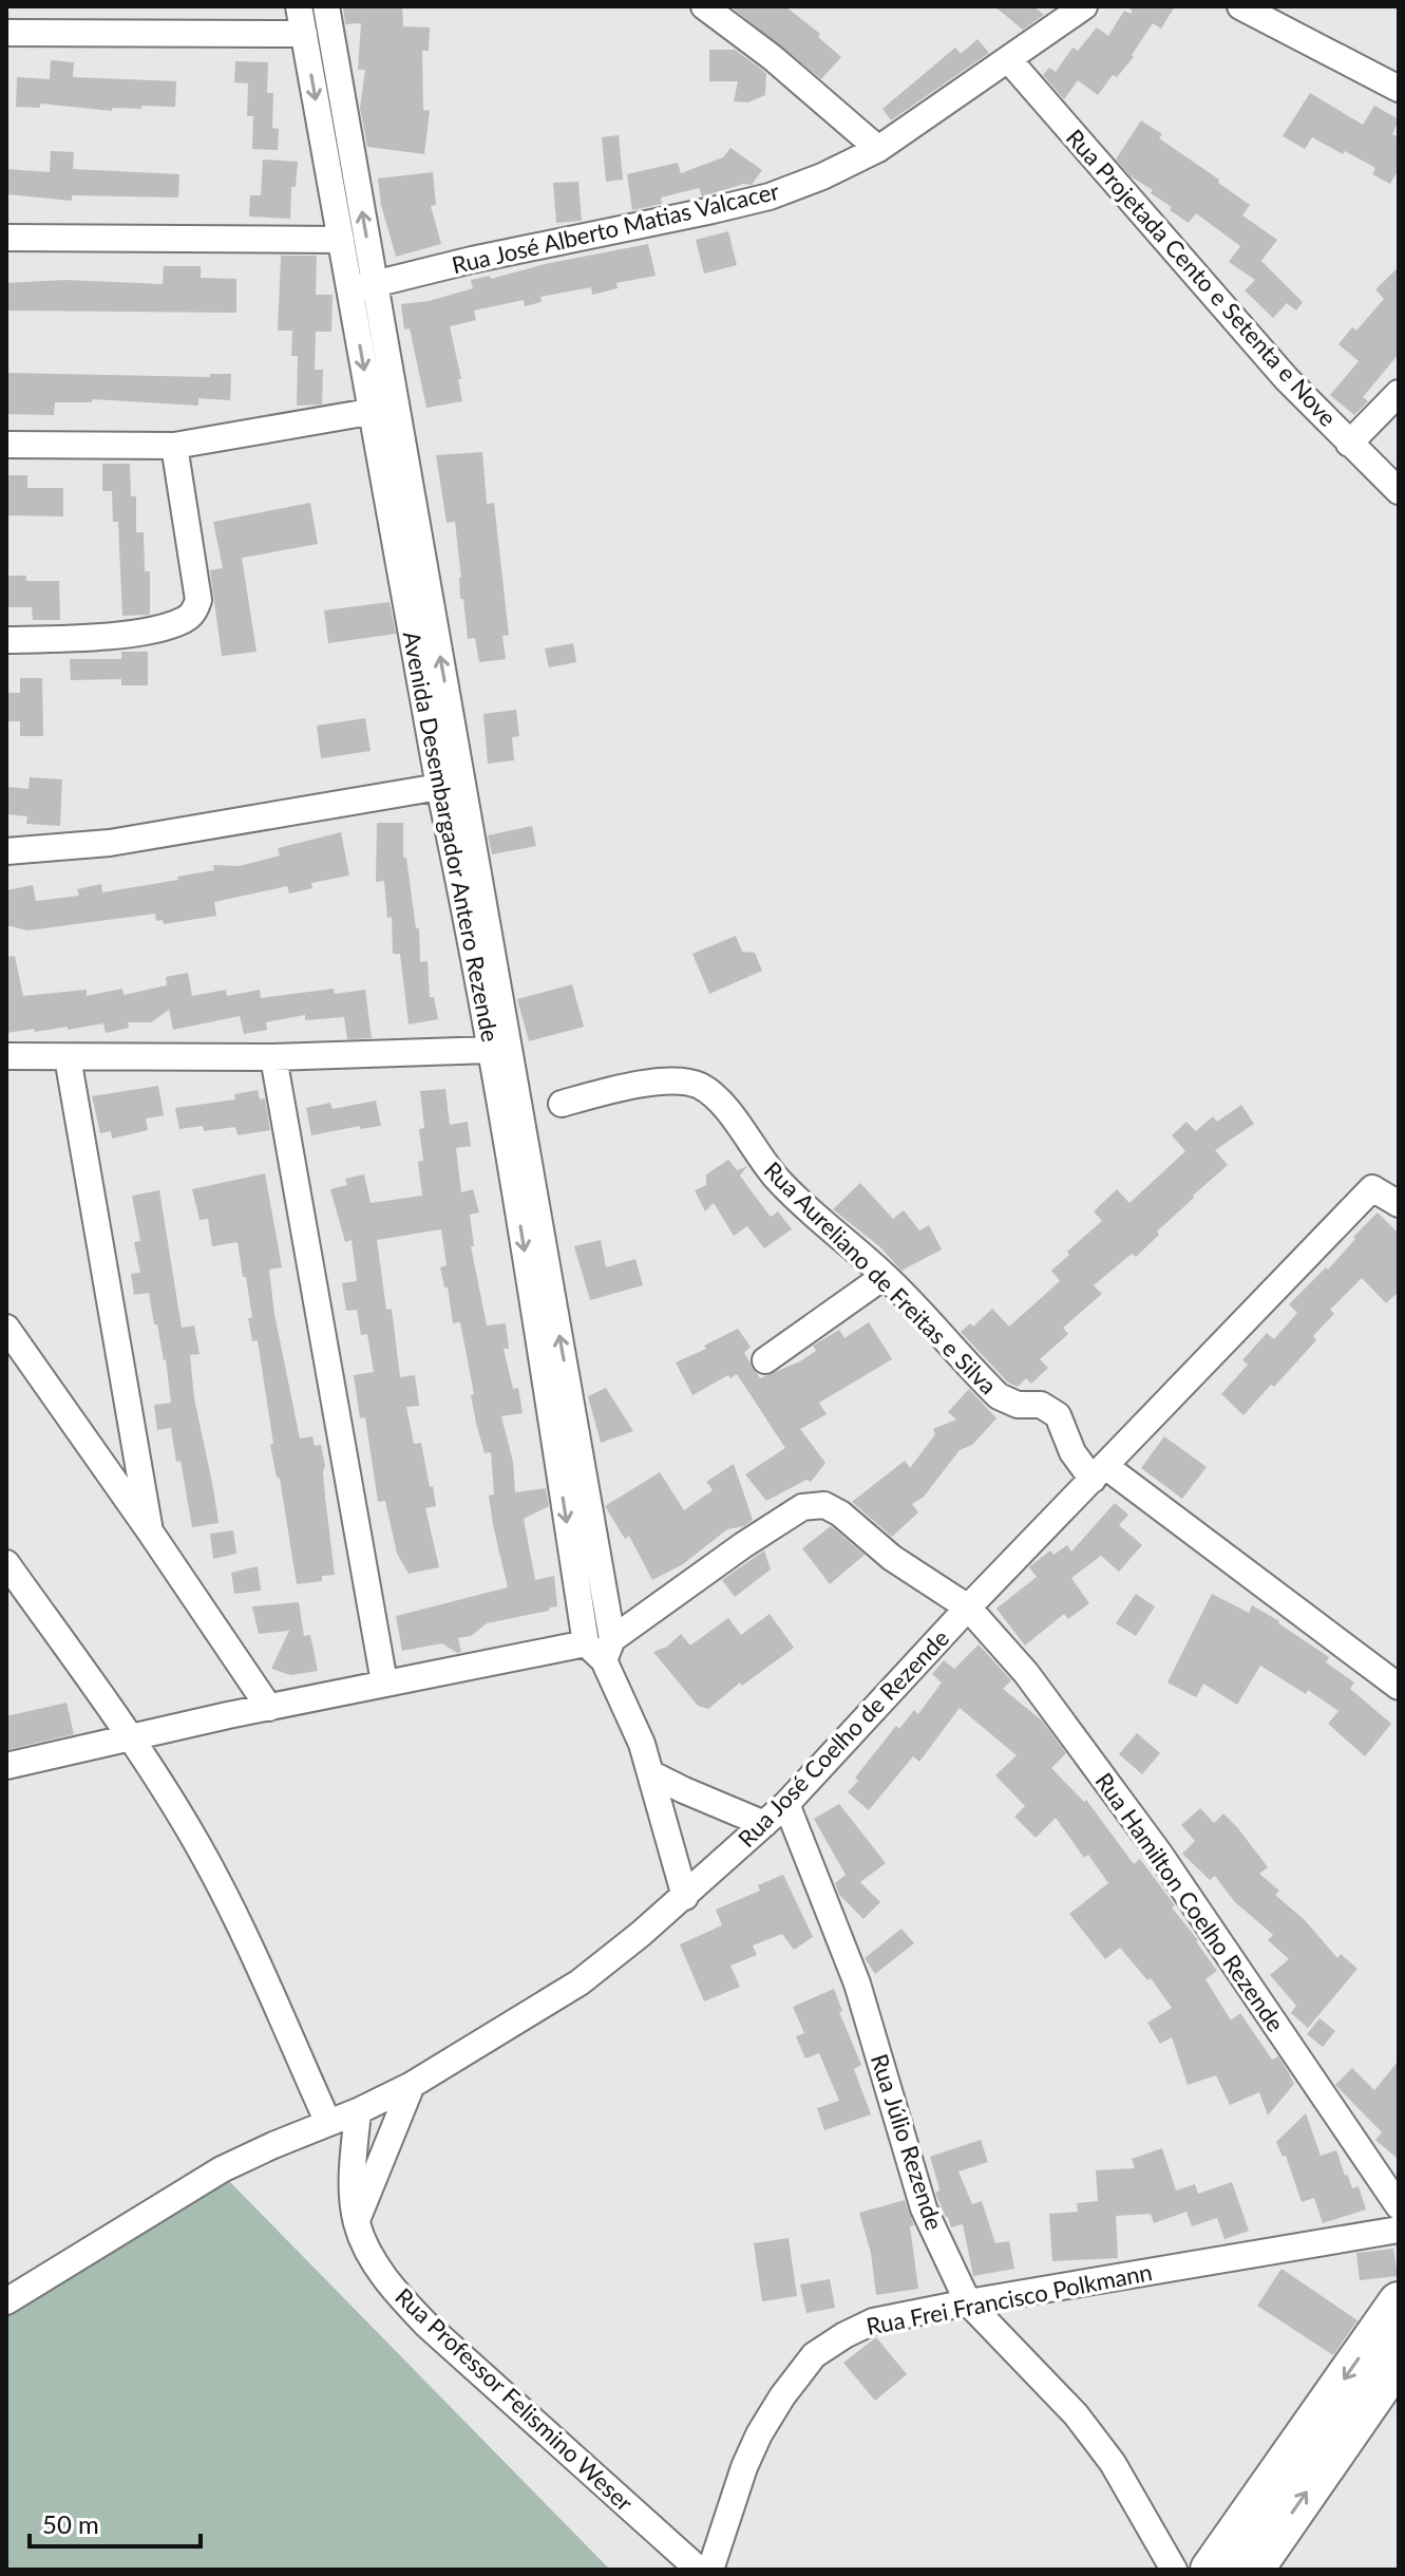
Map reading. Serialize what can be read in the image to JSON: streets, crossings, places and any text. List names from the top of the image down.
{
  "streets": {
    "street": [
      "Rua José Alberto Matias Valcacer",
      "Rua Projetada Cento e Setenta e Nove",
      "Avenida Desembargador Antero Rezende",
      "Rua Aureliano de Freitas e Silva",
      "Rua José Coelho de Rezende",
      "Rua Hamilton Coelho Rezende",
      "Rua Júlio Rezende",
      "Rua Frei Francisco Polkmann",
      "Rua Professor Felismino Weser"
    ]
  },
  "crossings": [
    ["Rua José Alberto Matias Valcacer", "Rua Projetada Cento e Setenta e Nove"],
    ["Rua José Alberto Matias Valcacer", "Avenida Desembargador Antero Rezende"],
    ["Avenida Desembargador Antero Rezende", "Rua José Coelho de Rezende"],
    ["Avenida Desembargador Antero Rezende", "Rua Hamilton Coelho Rezende"],
    ["Rua Aureliano de Freitas e Silva", "Rua José Coelho de Rezende"],
    ["Rua José Coelho de Rezende", "Rua Hamilton Coelho Rezende"],
    ["Rua José Coelho de Rezende", "Rua Júlio Rezende"],
    ["Rua José Coelho de Rezende", "Rua Professor Felismino Weser"],
    ["Rua Júlio Rezende", "Rua Frei Francisco Polkmann"]
  ],
  "scale_bar": "50 m"
}
